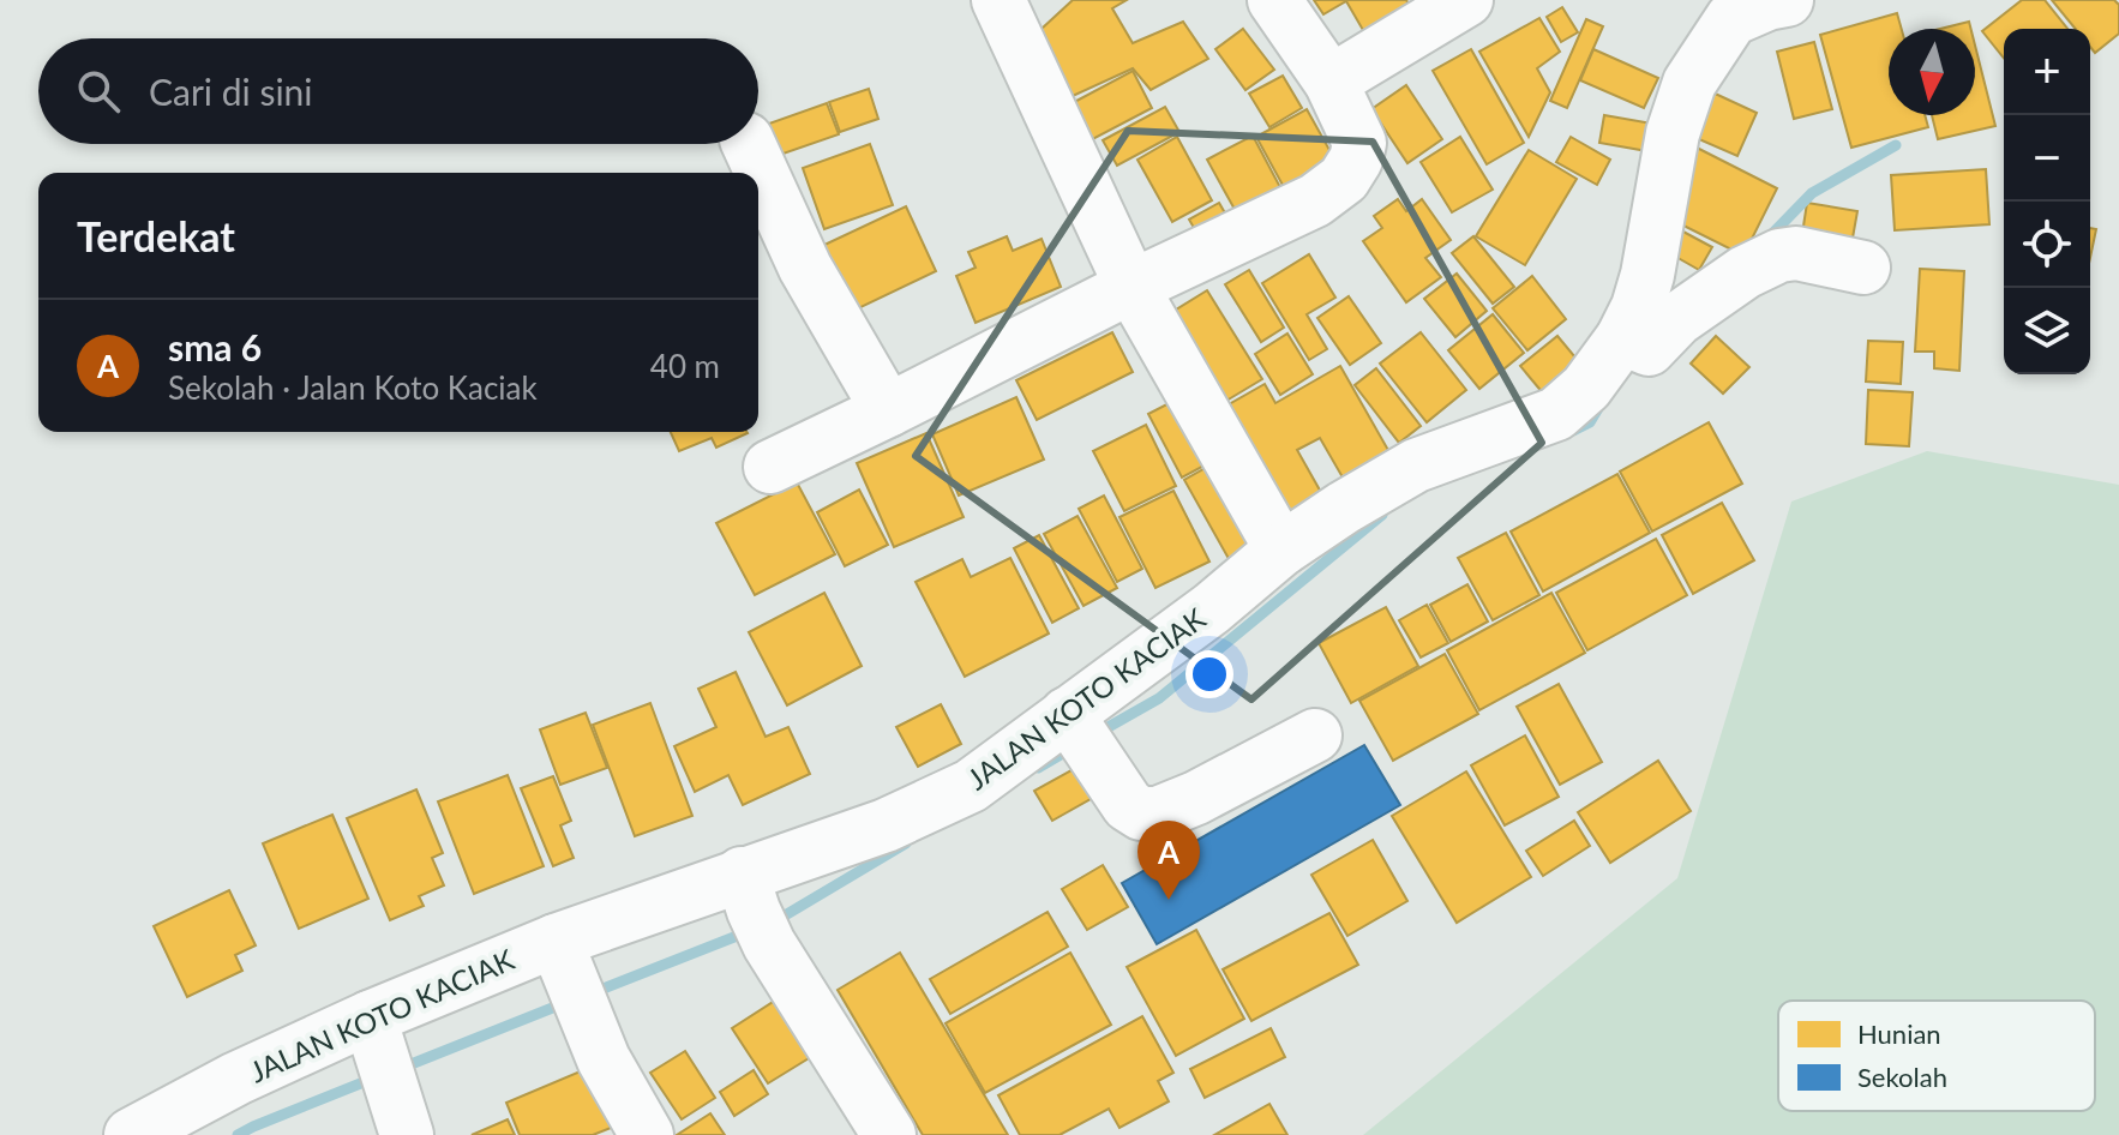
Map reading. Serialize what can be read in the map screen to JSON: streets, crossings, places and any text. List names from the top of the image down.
{
  "streets": {
    "street": ["JALAN KOTO KACIAK"]
  },
  "legend": ["Hunian", "Sekolah"],
  "north": "bottom",
  "page": {
    "map_buttons": ["+", "−"],
    "search": "Cari di sini",
    "heading": "Terdekat",
    "list": [
      {
        "mark": "A",
        "name": "sma 6",
        "note": "Sekolah · Jalan Koto Kaciak",
        "value": "40 m"
      }
    ],
    "pins": "A"
  }
}
